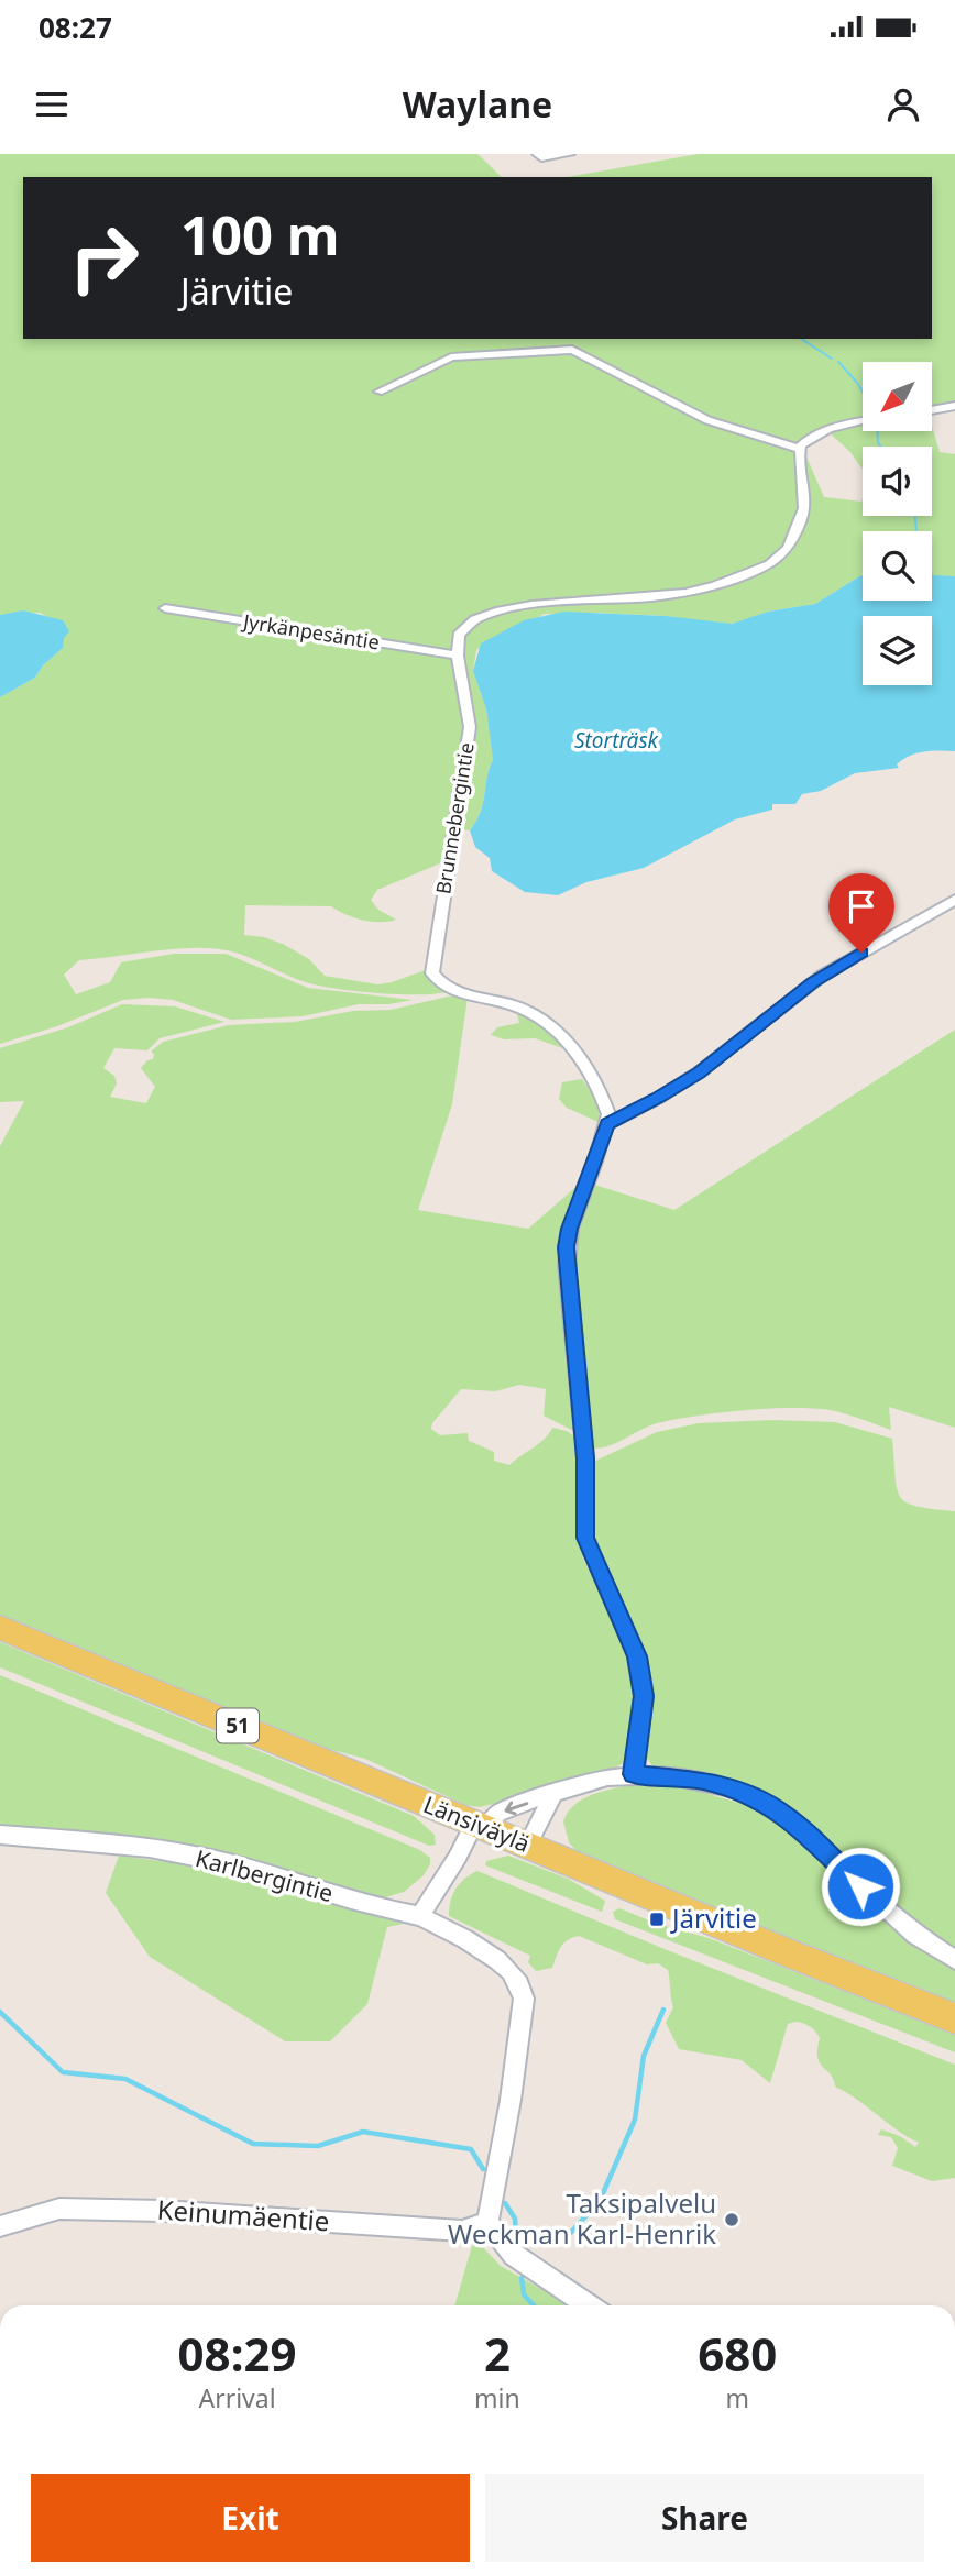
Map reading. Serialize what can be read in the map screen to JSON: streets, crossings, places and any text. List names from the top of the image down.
{
  "streets": {
    "main road": ["51", "Länsiväylä"],
    "street": [
      "Jyrkänpesäntie",
      "Brunnebergintie",
      "Karlbergintie",
      "Keinumäentie"
    ]
  },
  "crossings": [
    ["Jyrkänpesäntie", "Brunnebergintie"],
    ["Karlbergintie", "Keinumäentie"]
  ],
  "water": ["Storträsk"],
  "places": {
    "transit": ["Järvitie"],
    "other": ["Taksipalvelu Weckman Karl-Henrik"]
  },
  "north": "bottom left",
  "page": {
    "status": "08:27",
    "header": "Waylane",
    "turn": ["100 m", "Järvitie"],
    "eta": [
      "08:29",
      "Arrival",
      "2",
      "min",
      "680",
      "m"
    ],
    "buttons": ["Exit", "Share"]
  }
}
